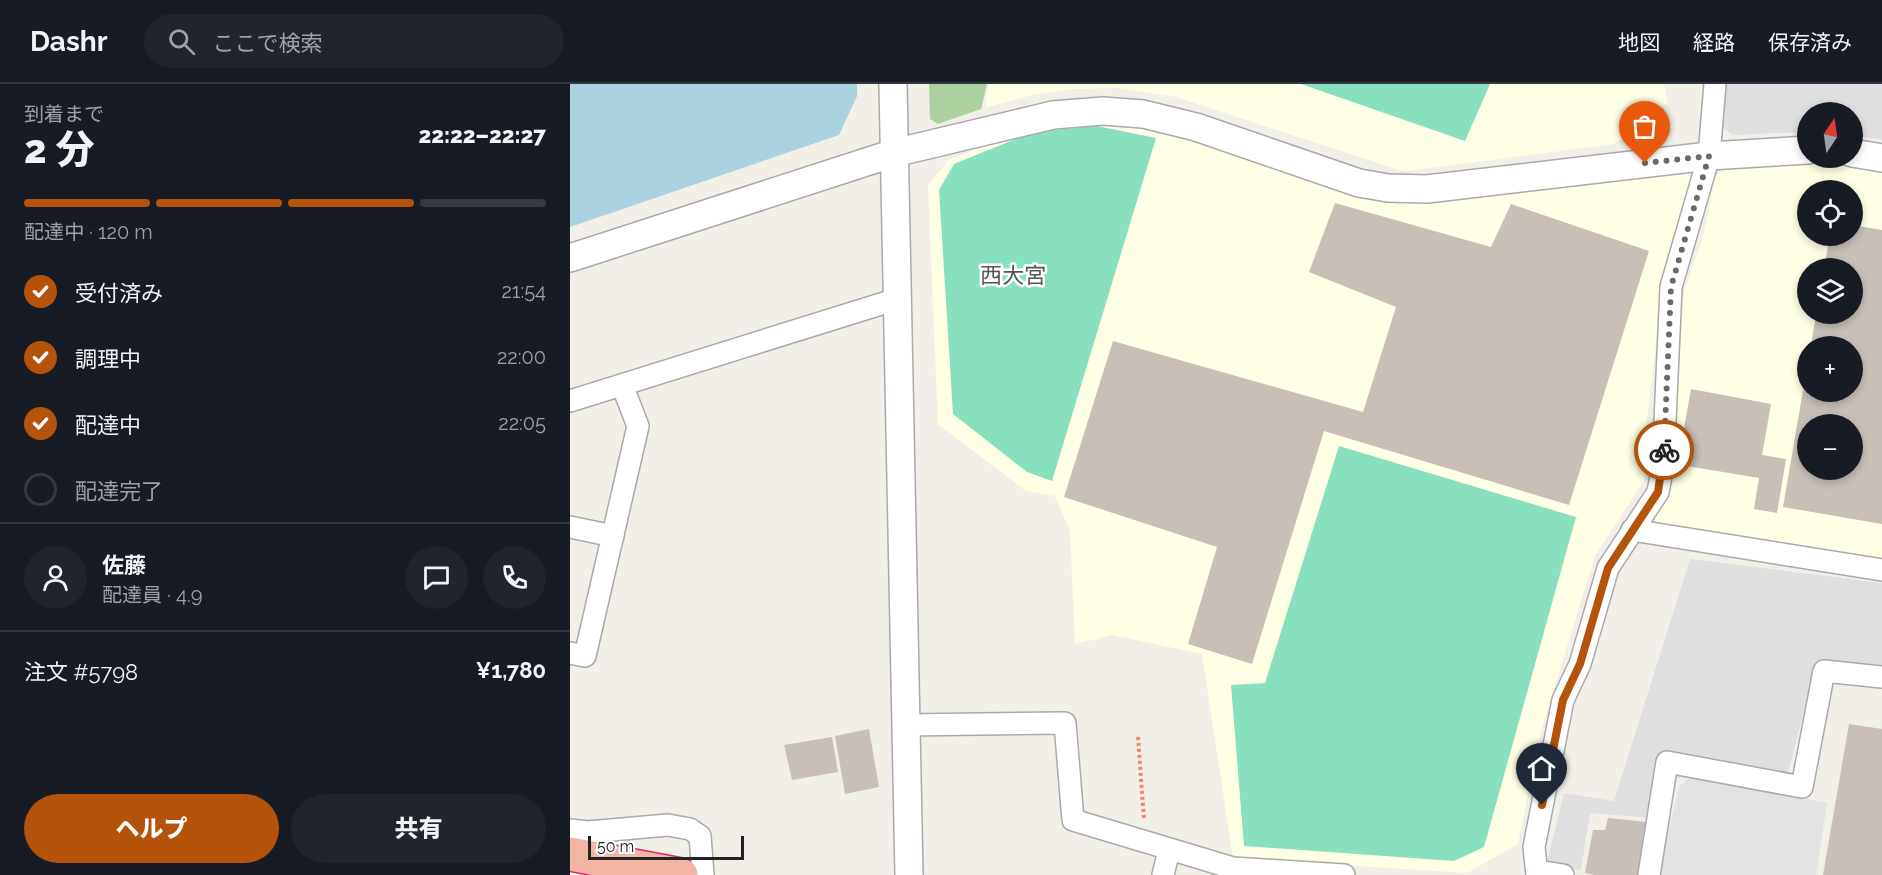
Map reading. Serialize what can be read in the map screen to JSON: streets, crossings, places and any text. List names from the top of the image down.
{
  "districts": ["西大宮"],
  "scale_bar": "50 m",
  "north": "top",
  "page": {
    "header": "Dashr",
    "search": "ここで検索",
    "nav": ["地図", "経路", "保存済み"],
    "heading": ["2 分", "到着まで", "22:22–22:27"],
    "panel": [
      "佐藤",
      "配達員 · 4.9",
      "注文 #5798",
      "¥1,780"
    ],
    "map_buttons": ["+", "−"],
    "bar": "配達中 · 120 m",
    "list": [
      ["受付済み", "21:54"],
      ["調理中", "22:00"],
      ["配達中", "22:05"],
      "配達完了"
    ],
    "buttons": ["ヘルプ", "共有"],
    "scale": "50 m"
  }
}
